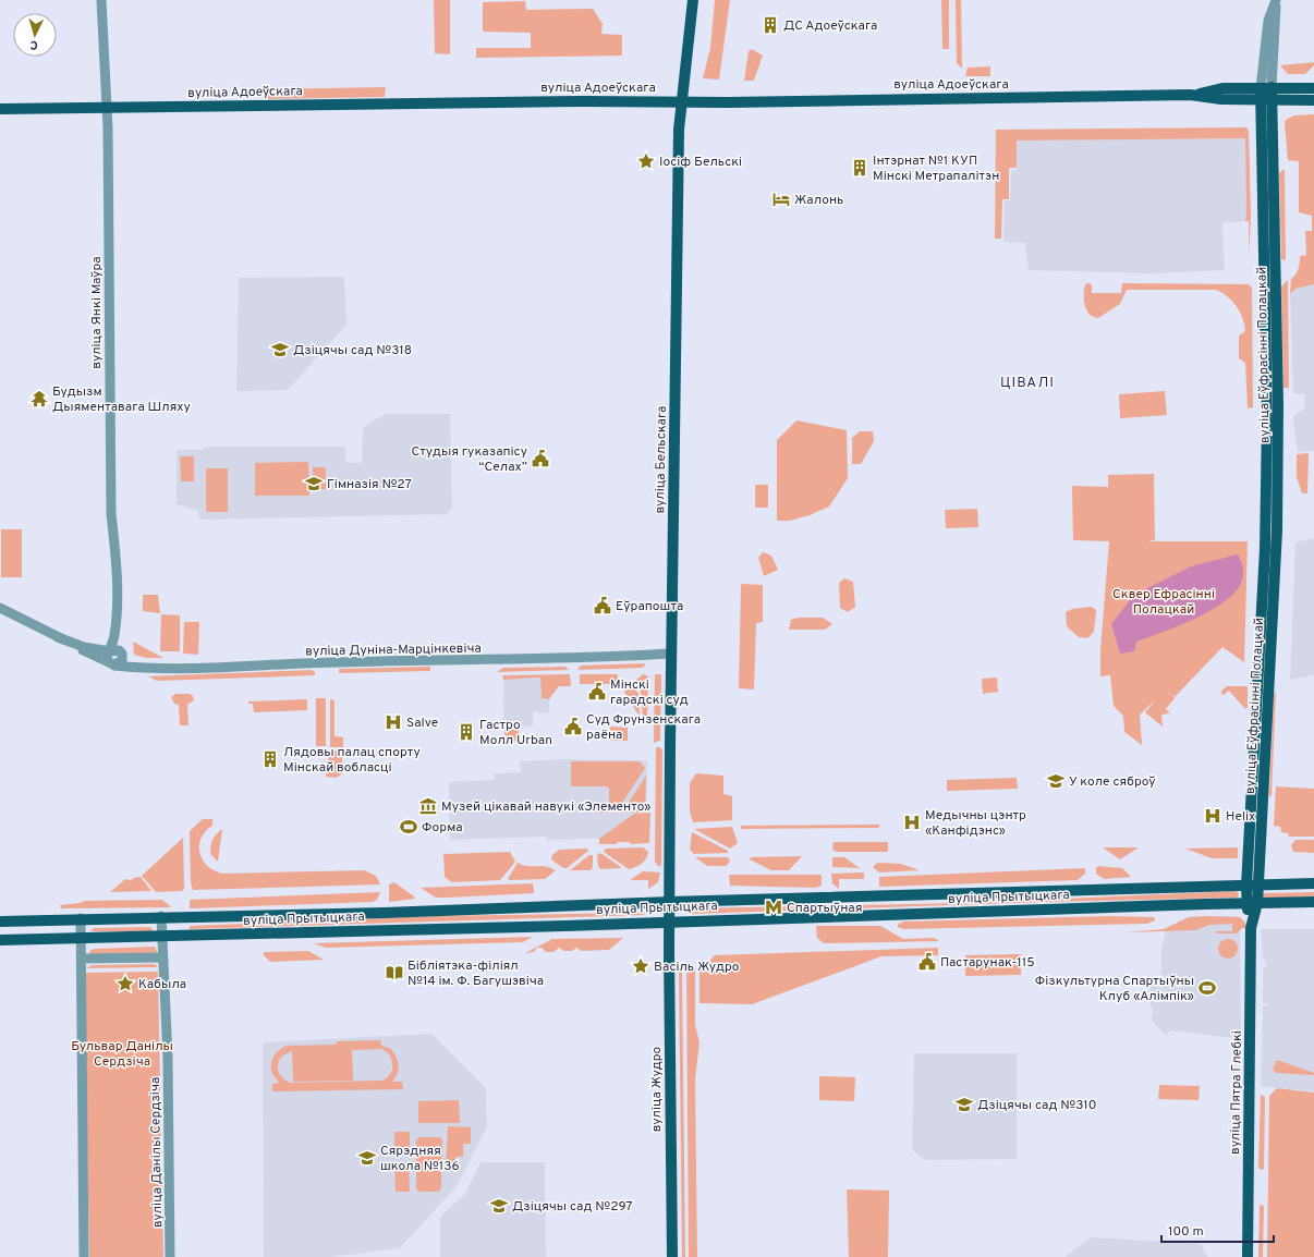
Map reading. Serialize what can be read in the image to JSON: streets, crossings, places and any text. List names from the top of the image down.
{
  "streets": {
    "main road": [
      "вуліца Адоеўскага",
      "вуліца Еўфрасінні Полацкай",
      "вуліца Бельскага",
      "вуліца Прытыцкага",
      "вуліца Жудро",
      "вуліца Пятра Глебкі"
    ],
    "street": ["вуліца Янкі Маўра", "вуліца Дуніна-Марцінкевіча", "вуліца Данілы Сердзіча"]
  },
  "crossings": [
    ["вуліца Адоеўскага", "вуліца Янкі Маўра"],
    ["вуліца Адоеўскага", "вуліца Еўфрасінні Полацкай"],
    ["вуліца Адоеўскага", "вуліца Бельскага"],
    ["вуліца Янкі Маўра", "вуліца Дуніна-Марцінкевіча"],
    ["вуліца Еўфрасінні Полацкай", "вуліца Прытыцкага"],
    ["вуліца Еўфрасінні Полацкай", "вуліца Пятра Глебкі"],
    ["вуліца Бельскага", "вуліца Дуніна-Марцінкевіча"],
    ["вуліца Бельскага", "вуліца Прытыцкага"],
    ["вуліца Бельскага", "вуліца Жудро"],
    ["вуліца Прытыцкага", "вуліца Жудро"],
    ["вуліца Прытыцкага", "вуліца Данілы Сердзіча"]
  ],
  "districts": ["ЦІВАЛІ"],
  "parks": ["Сквер Ефрасінні Полацкай", "Бульвар Данілы Сердзіча"],
  "places": {
    "building": [
      "ДС Адоеўскага",
      "Інтэрнат №1 КУП Мінскі Метрапалітэн",
      "Гастро Молл Urban",
      "Лядовы палац спорту Мінскай вобласці"
    ],
    "place": ["Іосіф Бельскі", "Васіль Жудро", "Кабыла"],
    "hotel": ["Жалонь"],
    "school or university": [
      "Дзіцячы сад №318",
      "Гімназія №27",
      "У коле сяброў",
      "Дзіцячы сад №310",
      "Сярэдняя школа №136",
      "Дзіцячы сад №297"
    ],
    "temple": ["Будызм Дыяментавага Шляху"],
    "public building": [
      "Студыя гуказапісу “Селах”",
      "Еўрапошта",
      "Мінскі гарадскі суд",
      "Суд Фрунзенскага раёна",
      "Пастарунак-115"
    ],
    "hospital": ["Salve", "Helix", "Медычны цэнтр «Канфідэнс»"],
    "museum": ["Музей цікавай навукі «Элементо»"],
    "sports": ["Форма", "Фізкультурна Спартыўны Клуб «Алімпік»"],
    "metro station": ["Спартыўная"],
    "library": ["Бібліятэка-філіял №14 ім. Ф. Багушэвіча"]
  },
  "scale_bar": "100 m",
  "north": "bottom"
}
